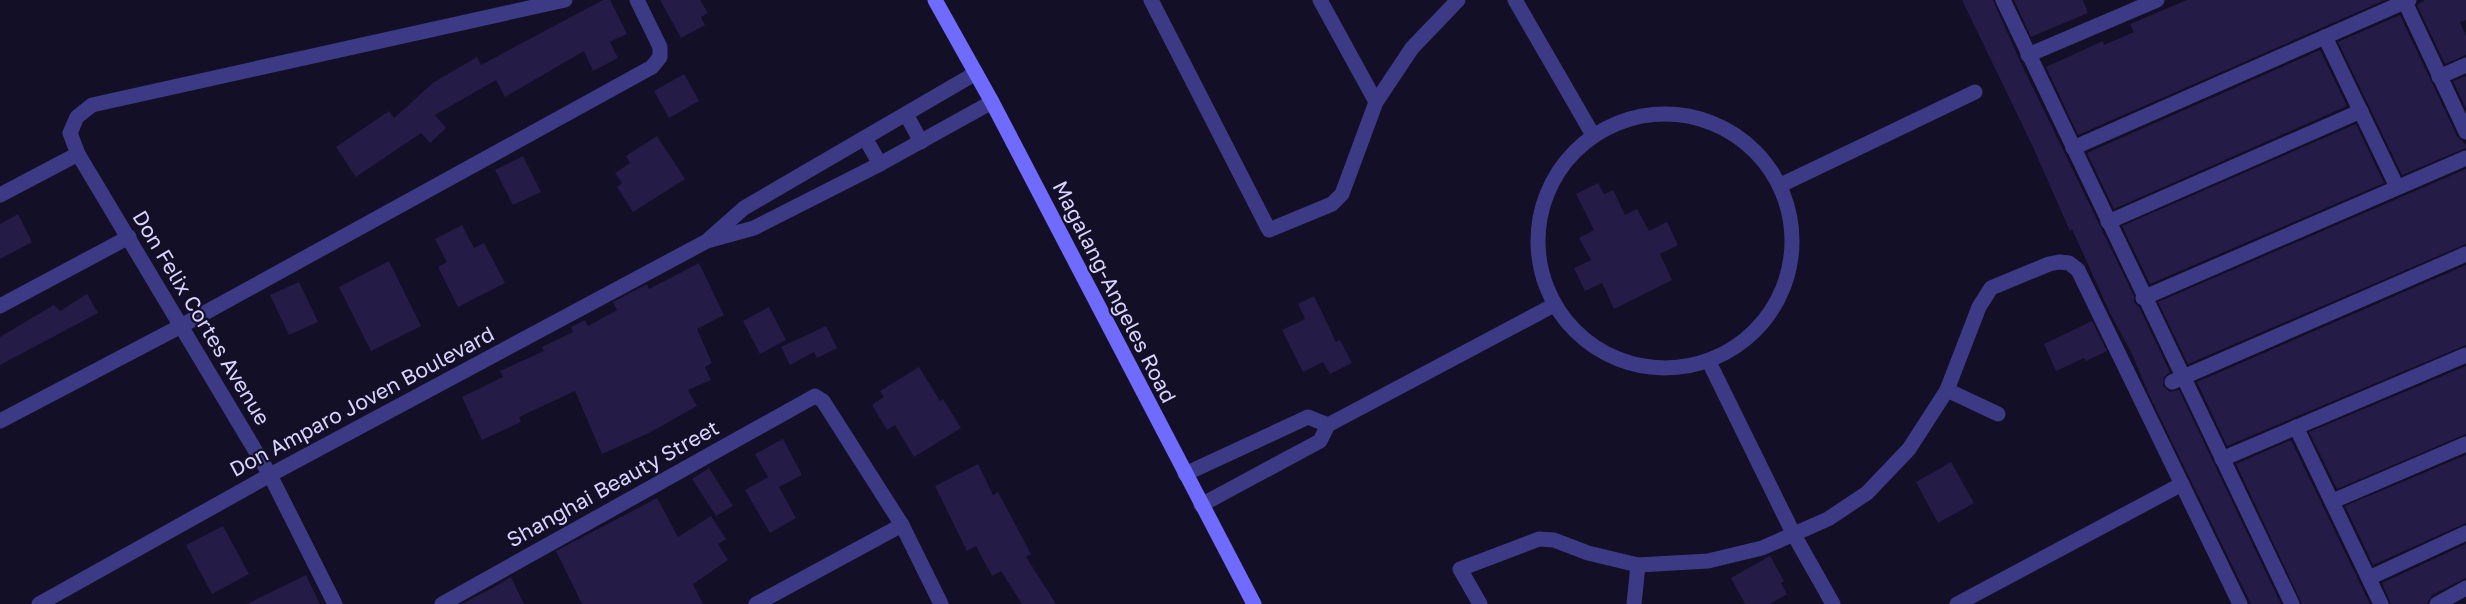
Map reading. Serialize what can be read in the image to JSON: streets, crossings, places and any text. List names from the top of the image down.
{
  "streets": {
    "main road": ["Magalang-Angeles Road"],
    "street": ["Don Felix Cortes Avenue", "Don Amparo Joven Boulevard", "Shanghai Beauty Street"]
  },
  "crossings": [
    ["Magalang-Angeles Road", "Don Amparo Joven Boulevard"],
    ["Don Felix Cortes Avenue", "Don Amparo Joven Boulevard"]
  ]
}
